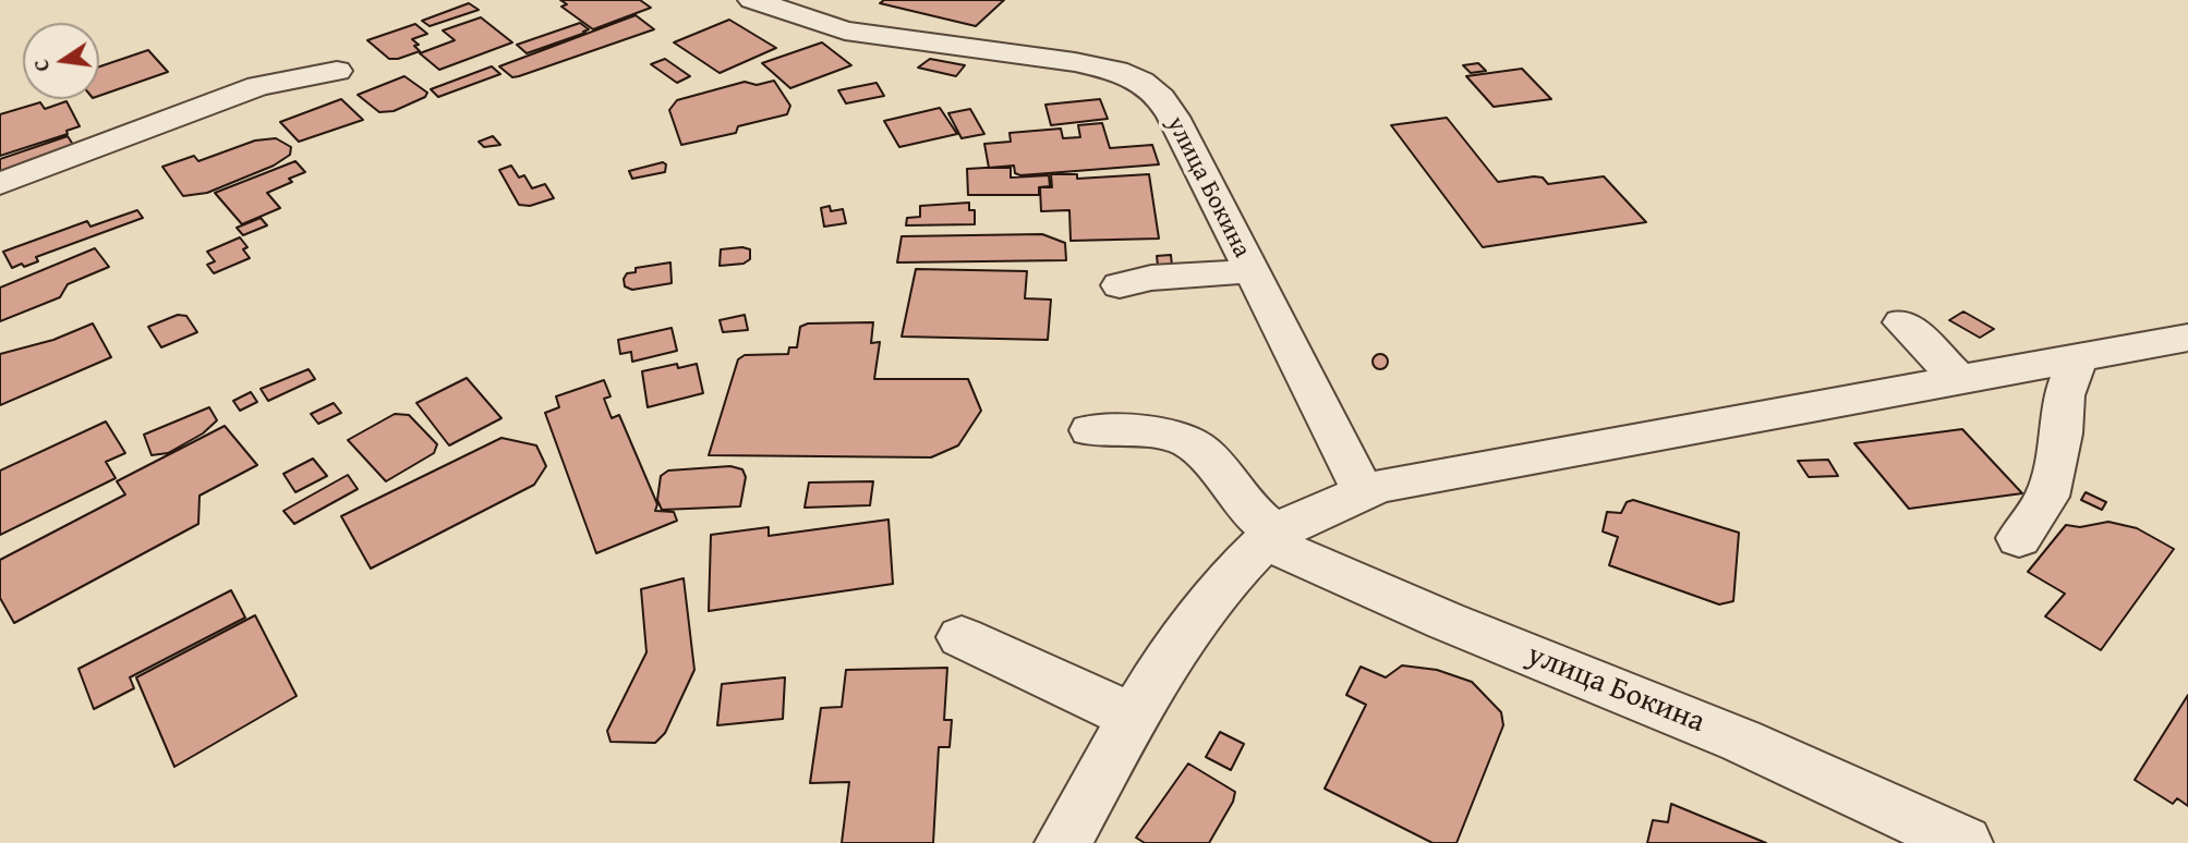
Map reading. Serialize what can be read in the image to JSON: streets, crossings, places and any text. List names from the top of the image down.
{
  "streets": {
    "street": ["улица Бокина"]
  },
  "north": "left"
}
